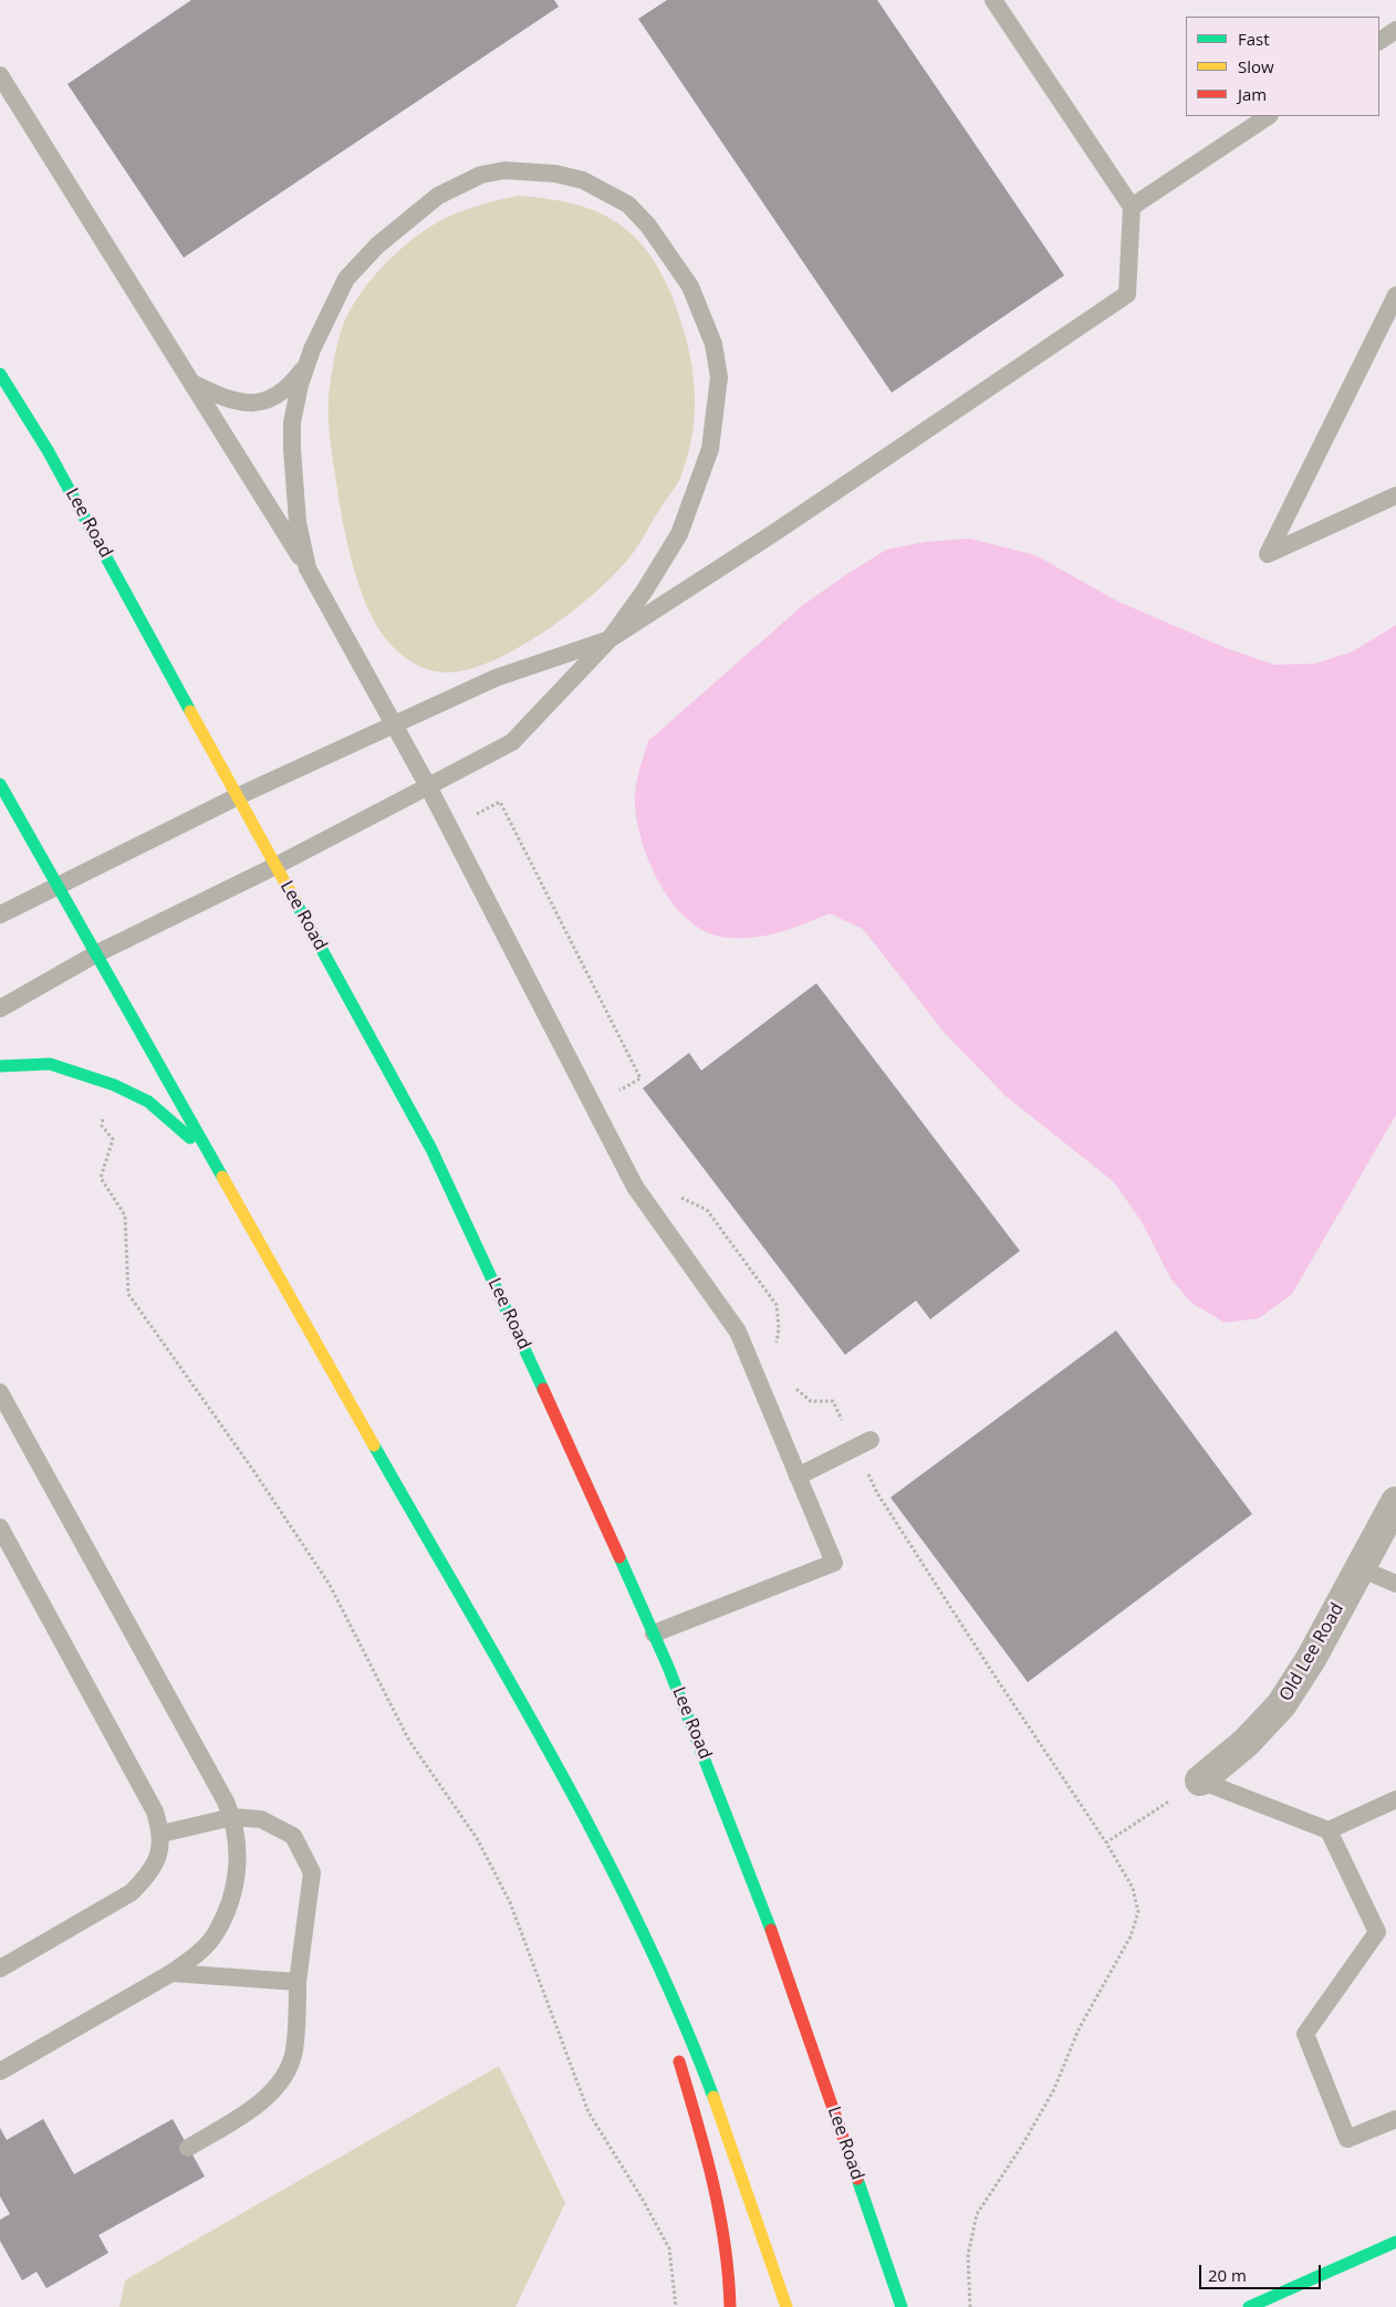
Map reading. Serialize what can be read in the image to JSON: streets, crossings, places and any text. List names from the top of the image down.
{
  "streets": {
    "street": ["Lee Road", "Old Lee Road"]
  },
  "legend": ["Fast", "Slow", "Jam"],
  "scale_bar": "20 m"
}
